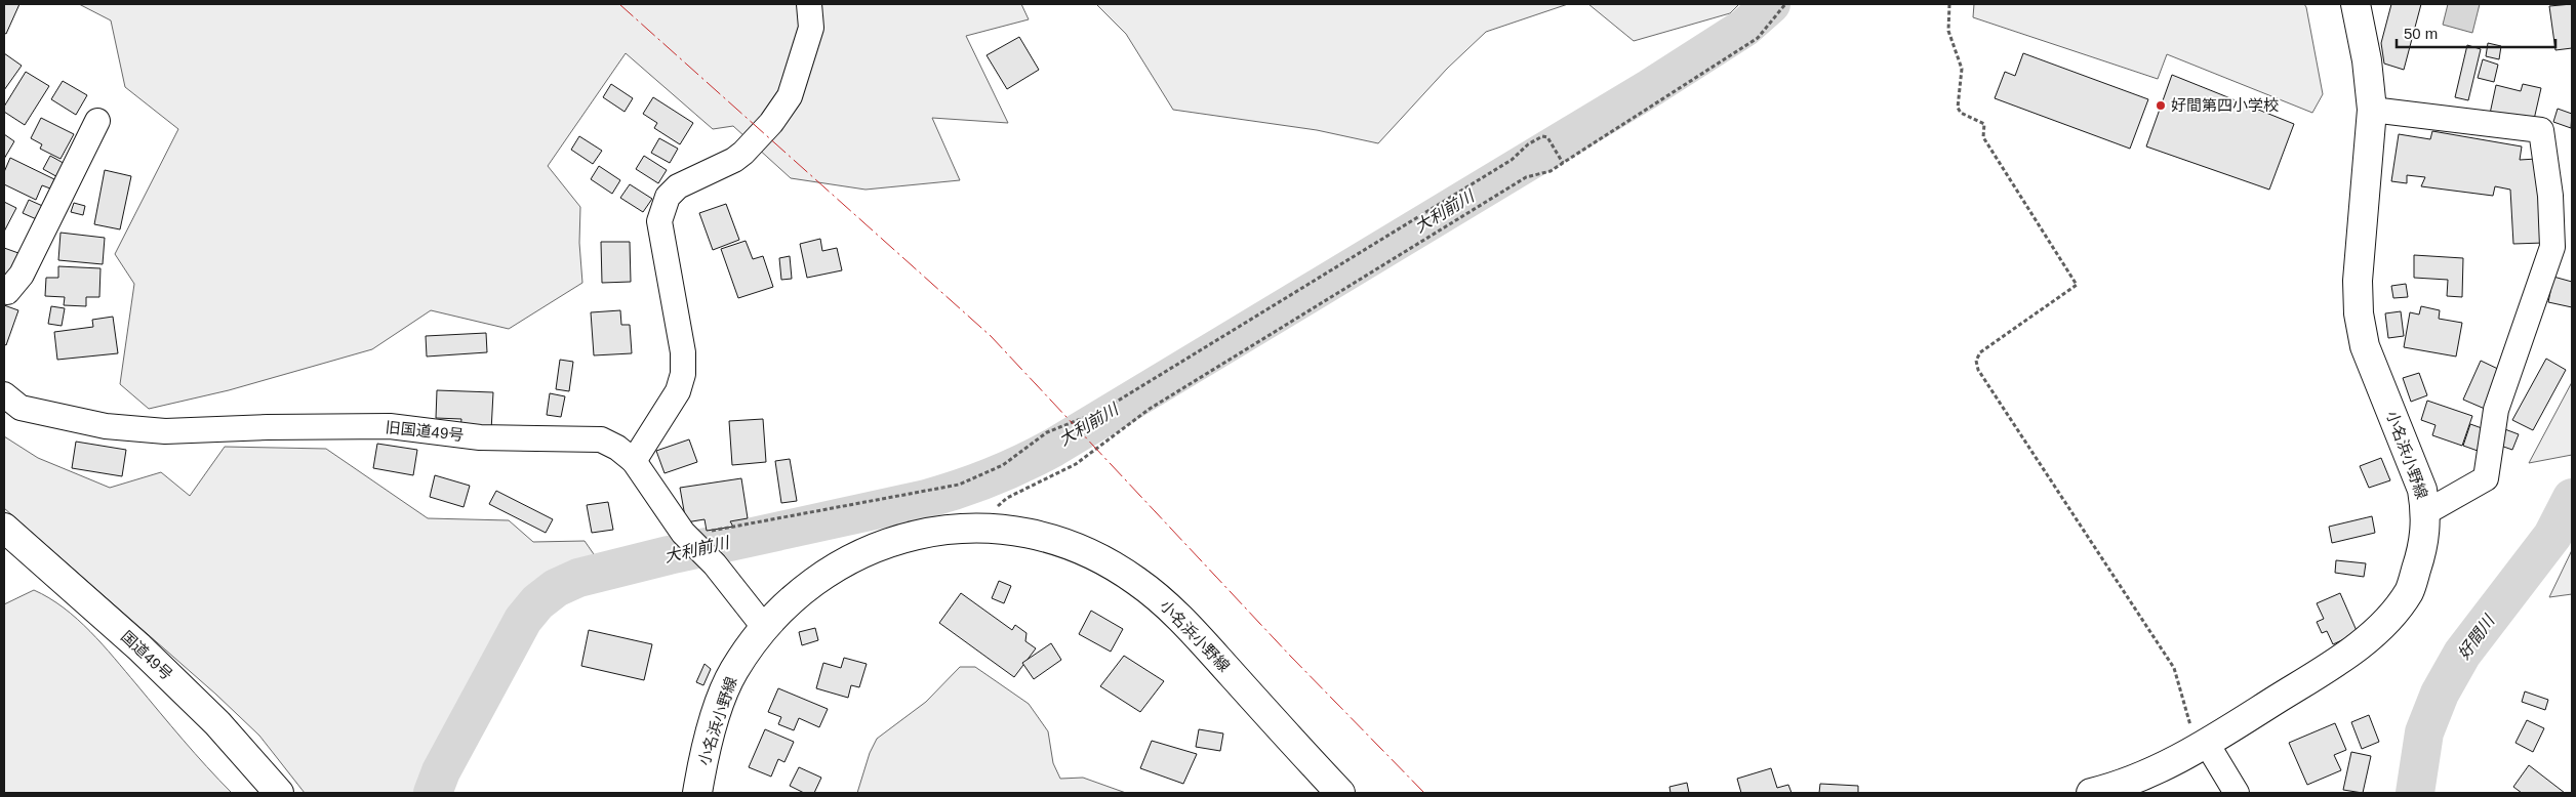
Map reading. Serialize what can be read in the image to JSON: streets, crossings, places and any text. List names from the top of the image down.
{
  "streets": {
    "main road": ["小名浜小野線", "国道49号"],
    "street": ["旧国道49号"]
  },
  "crossings": [
    ["旧国道49号", "小名浜小野線"]
  ],
  "water": ["大利前川", "好間川"],
  "places": ["好間第四小学校"],
  "scale_bar": "50 m"
}
